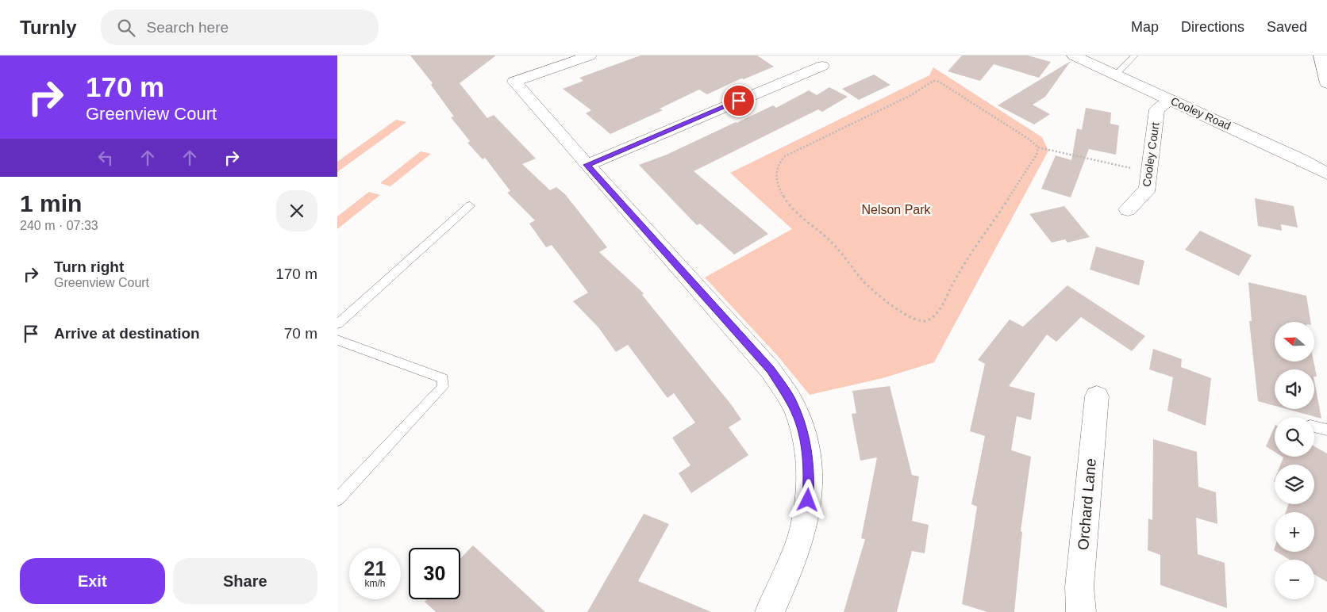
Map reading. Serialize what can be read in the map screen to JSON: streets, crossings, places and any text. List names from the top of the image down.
{
  "streets": {
    "street": ["Cooley Road", "Cooley Court", "Orchard Lane"]
  },
  "crossings": [
    ["Cooley Road", "Cooley Court"]
  ],
  "parks": ["Nelson Park"],
  "north": "left",
  "page": {
    "header": "Turnly",
    "search": "Search here",
    "nav": ["Map", "Directions", "Saved"],
    "turn": ["170 m", "Greenview Court"],
    "heading": ["1 min", "240 m · 07:33"],
    "list": [
      {
        "name": "Turn right",
        "note": "Greenview Court",
        "value": "170 m"
      },
      {
        "name": "Arrive at destination",
        "value": "70 m"
      }
    ],
    "map_buttons": ["+", "−"],
    "speed": "21 km/h",
    "limit": "30",
    "buttons": ["Exit", "Share"]
  }
}
